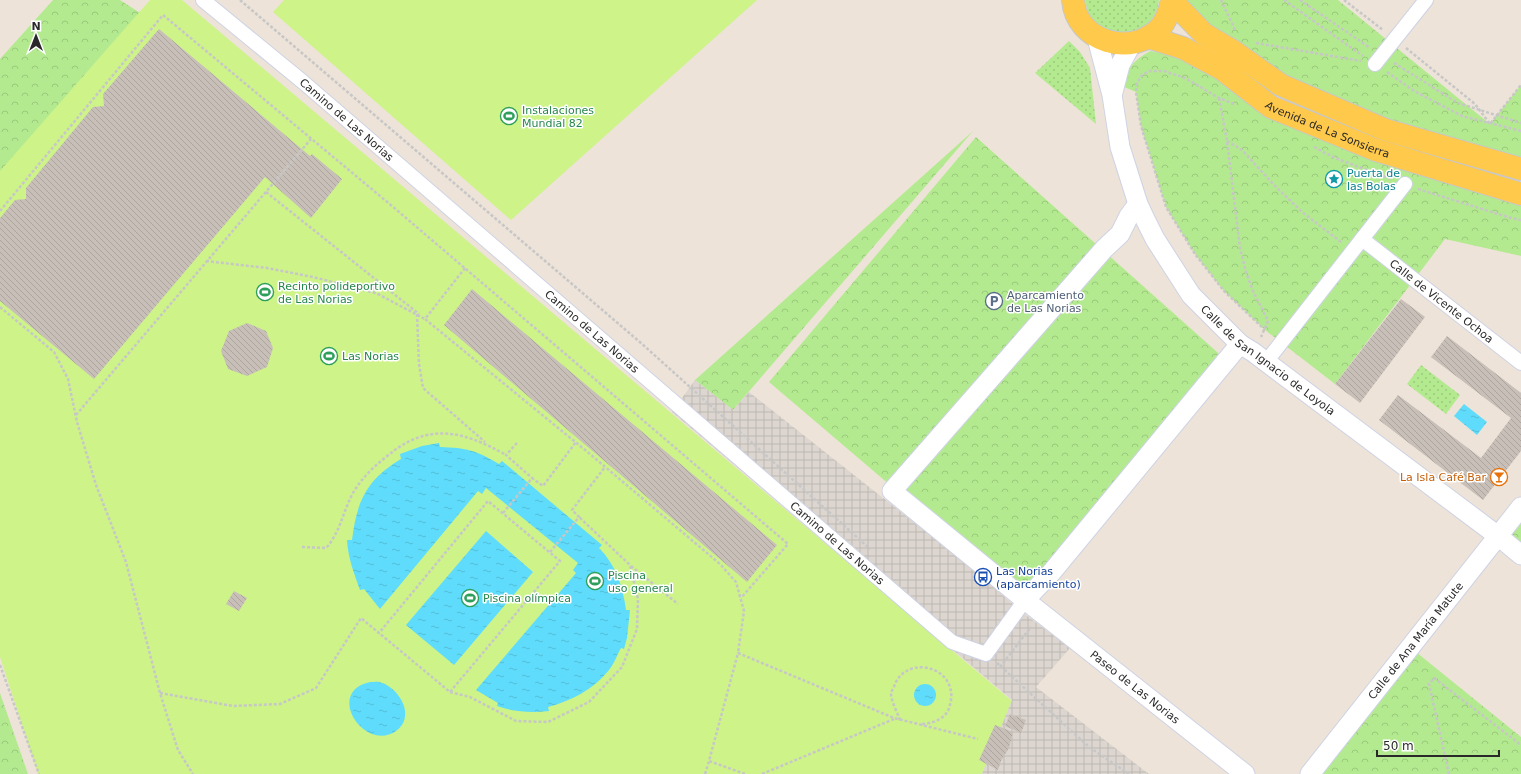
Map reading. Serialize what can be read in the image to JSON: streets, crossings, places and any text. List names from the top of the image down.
{
  "streets": {
    "main road": ["Avenida de La Sonsierra"],
    "street": [
      "Camino de Las Norias",
      "Calle de Vicente Ochoa",
      "Calle de San Ignacio de Loyola",
      "Calle de Ana María Matute",
      "Paseo de Las Norias"
    ]
  },
  "crossings": [
    ["Avenida de La Sonsierra", "Calle de San Ignacio de Loyola"],
    ["Calle de San Ignacio de Loyola", "Calle de Ana María Matute"]
  ],
  "places": {
    "sports": [
      "Instalaciones Mundial 82",
      "Recinto polideportivo de Las Norias",
      "Las Norias",
      "Piscina uso general",
      "Piscina olímpica"
    ],
    "place": ["Puerta de las Bolas"],
    "parking": ["Aparcamiento de Las Norias"],
    "bar": ["La Isla Café Bar"],
    "bus stop": ["Las Norias (aparcamiento)"]
  },
  "scale_bar": "50 m",
  "north": "top"
}
